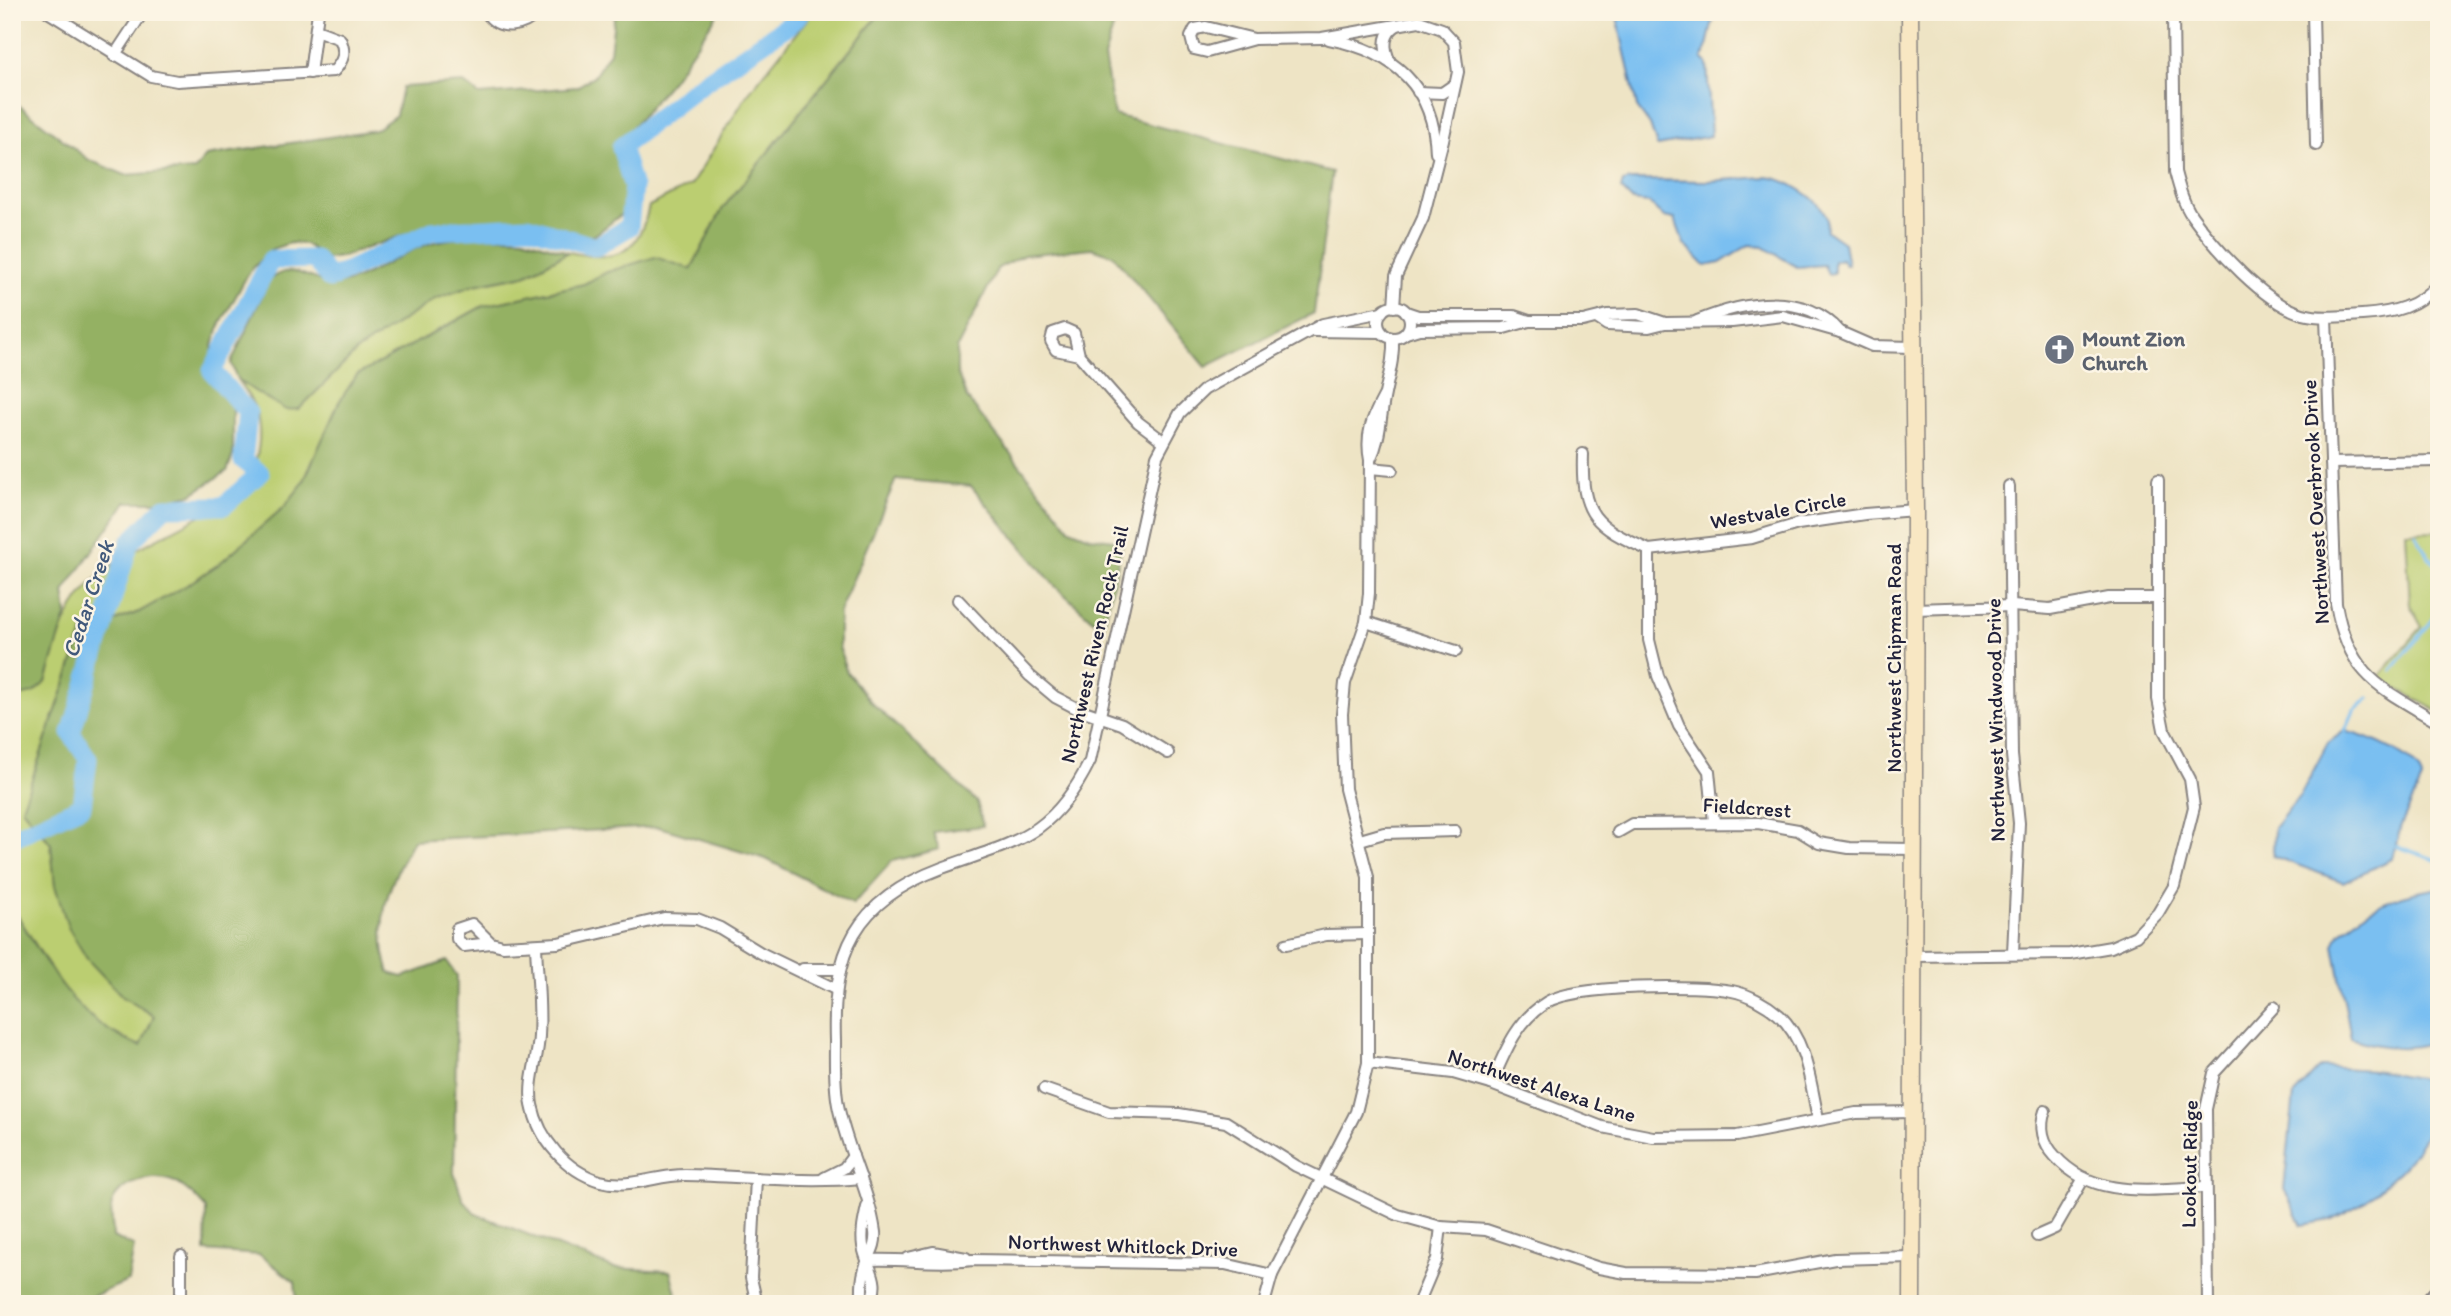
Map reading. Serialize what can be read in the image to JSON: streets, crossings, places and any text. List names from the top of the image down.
{
  "streets": {
    "main road": ["Northwest Chipman Road"],
    "street": [
      "Northwest Overbrook Drive",
      "Westvale Circle",
      "Northwest Riven Rock Trail",
      "Northwest Windwood Drive",
      "Fieldcrest",
      "Northwest Alexa Lane",
      "Lookout Ridge",
      "Northwest Whitlock Drive"
    ]
  },
  "crossings": [
    ["Westvale Circle", "Northwest Chipman Road"],
    ["Northwest Riven Rock Trail", "Northwest Whitlock Drive"],
    ["Northwest Chipman Road", "Fieldcrest"],
    ["Northwest Chipman Road", "Northwest Alexa Lane"]
  ],
  "water": ["Cedar Creek"],
  "places": {
    "church": ["Mount Zion Church"]
  }
}
